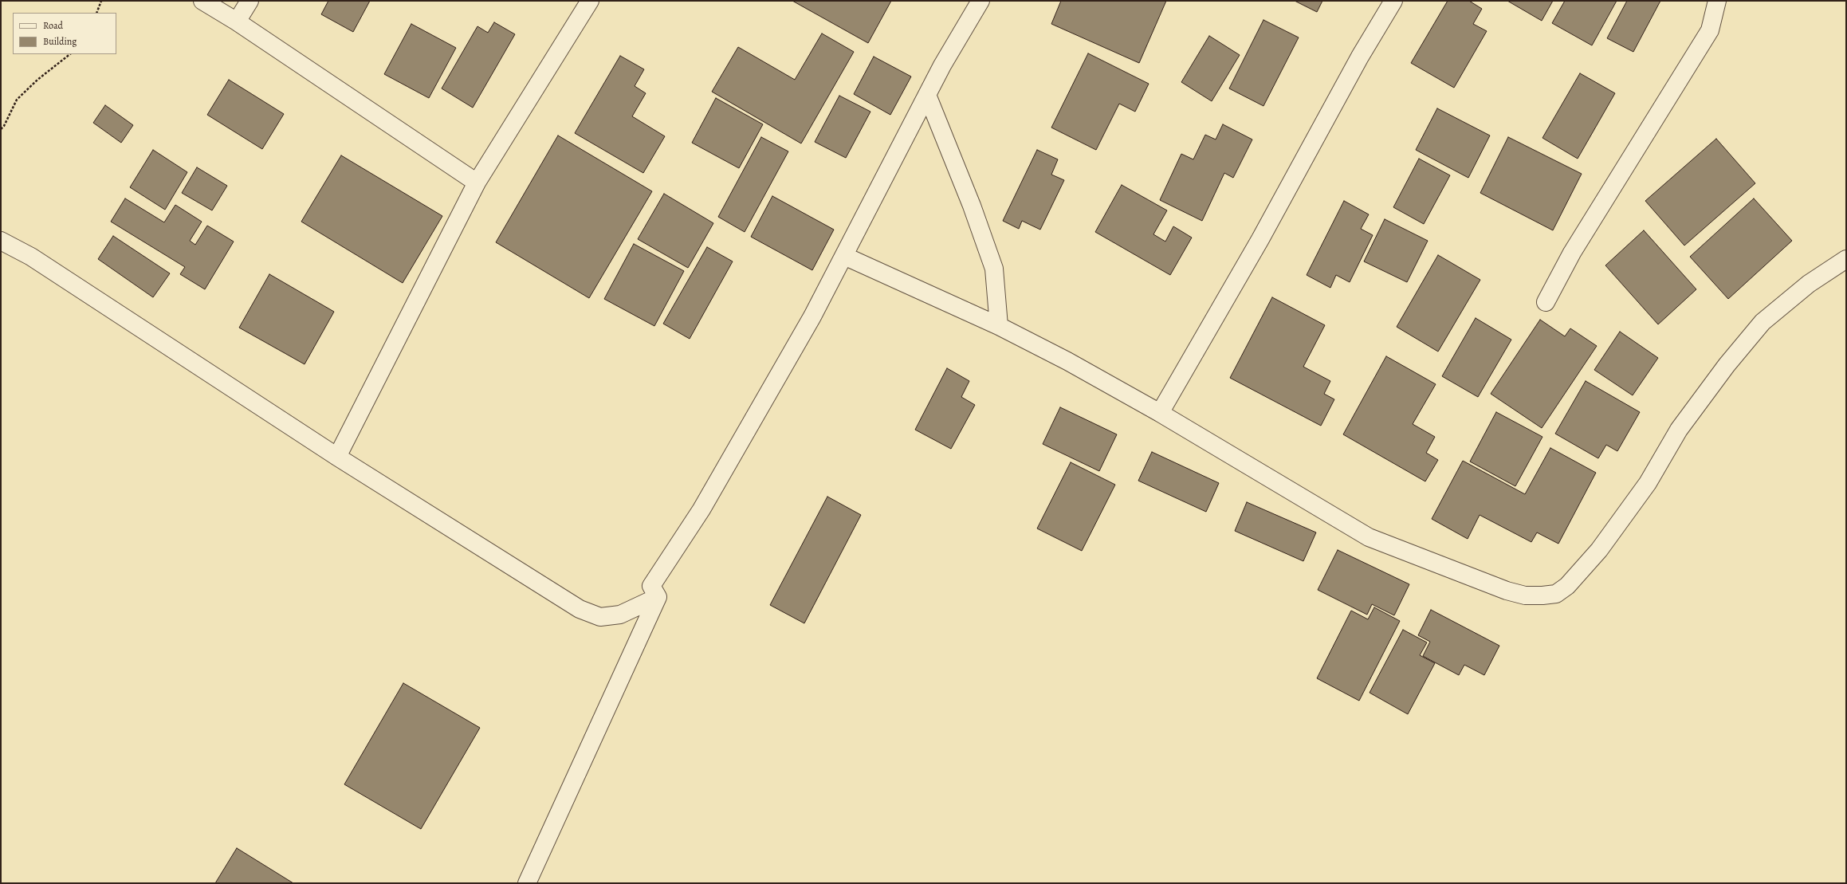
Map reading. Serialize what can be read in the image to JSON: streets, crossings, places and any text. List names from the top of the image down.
{
  "legend": ["Road", "Building"]
}
